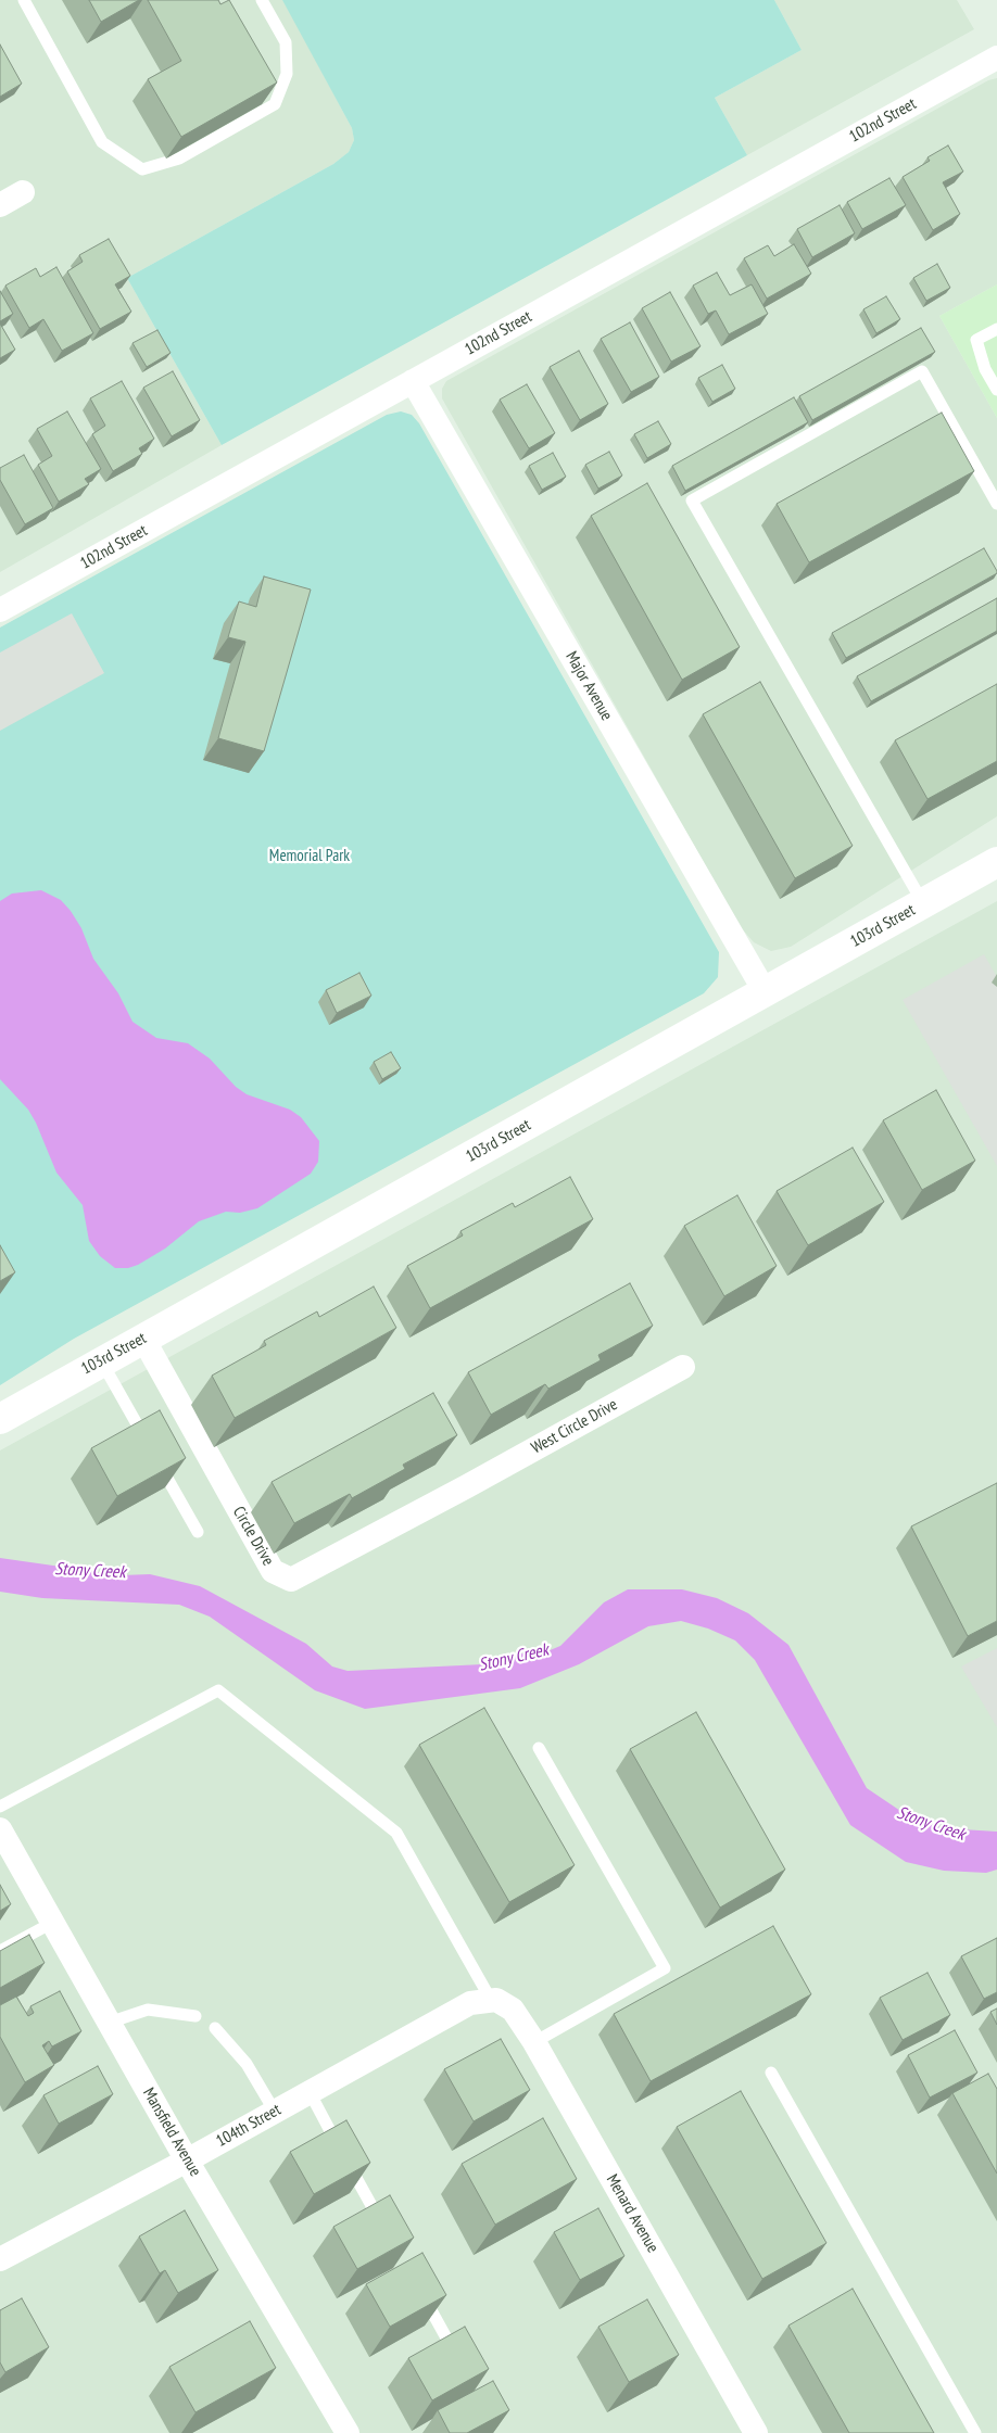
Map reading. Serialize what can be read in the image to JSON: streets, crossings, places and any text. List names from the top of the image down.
{
  "streets": {
    "street": [
      "102nd Street",
      "Major Avenue",
      "103rd Street",
      "West Circle Drive",
      "Circle Drive",
      "104th Street",
      "Mansfield Avenue",
      "Menard Avenue"
    ]
  },
  "crossings": [
    ["102nd Street", "Major Avenue"],
    ["Major Avenue", "103rd Street"],
    ["103rd Street", "Circle Drive"],
    ["West Circle Drive", "Circle Drive"],
    ["104th Street", "Mansfield Avenue"],
    ["104th Street", "Menard Avenue"]
  ],
  "water": ["Stony Creek"],
  "parks": ["Memorial Park"]
}
